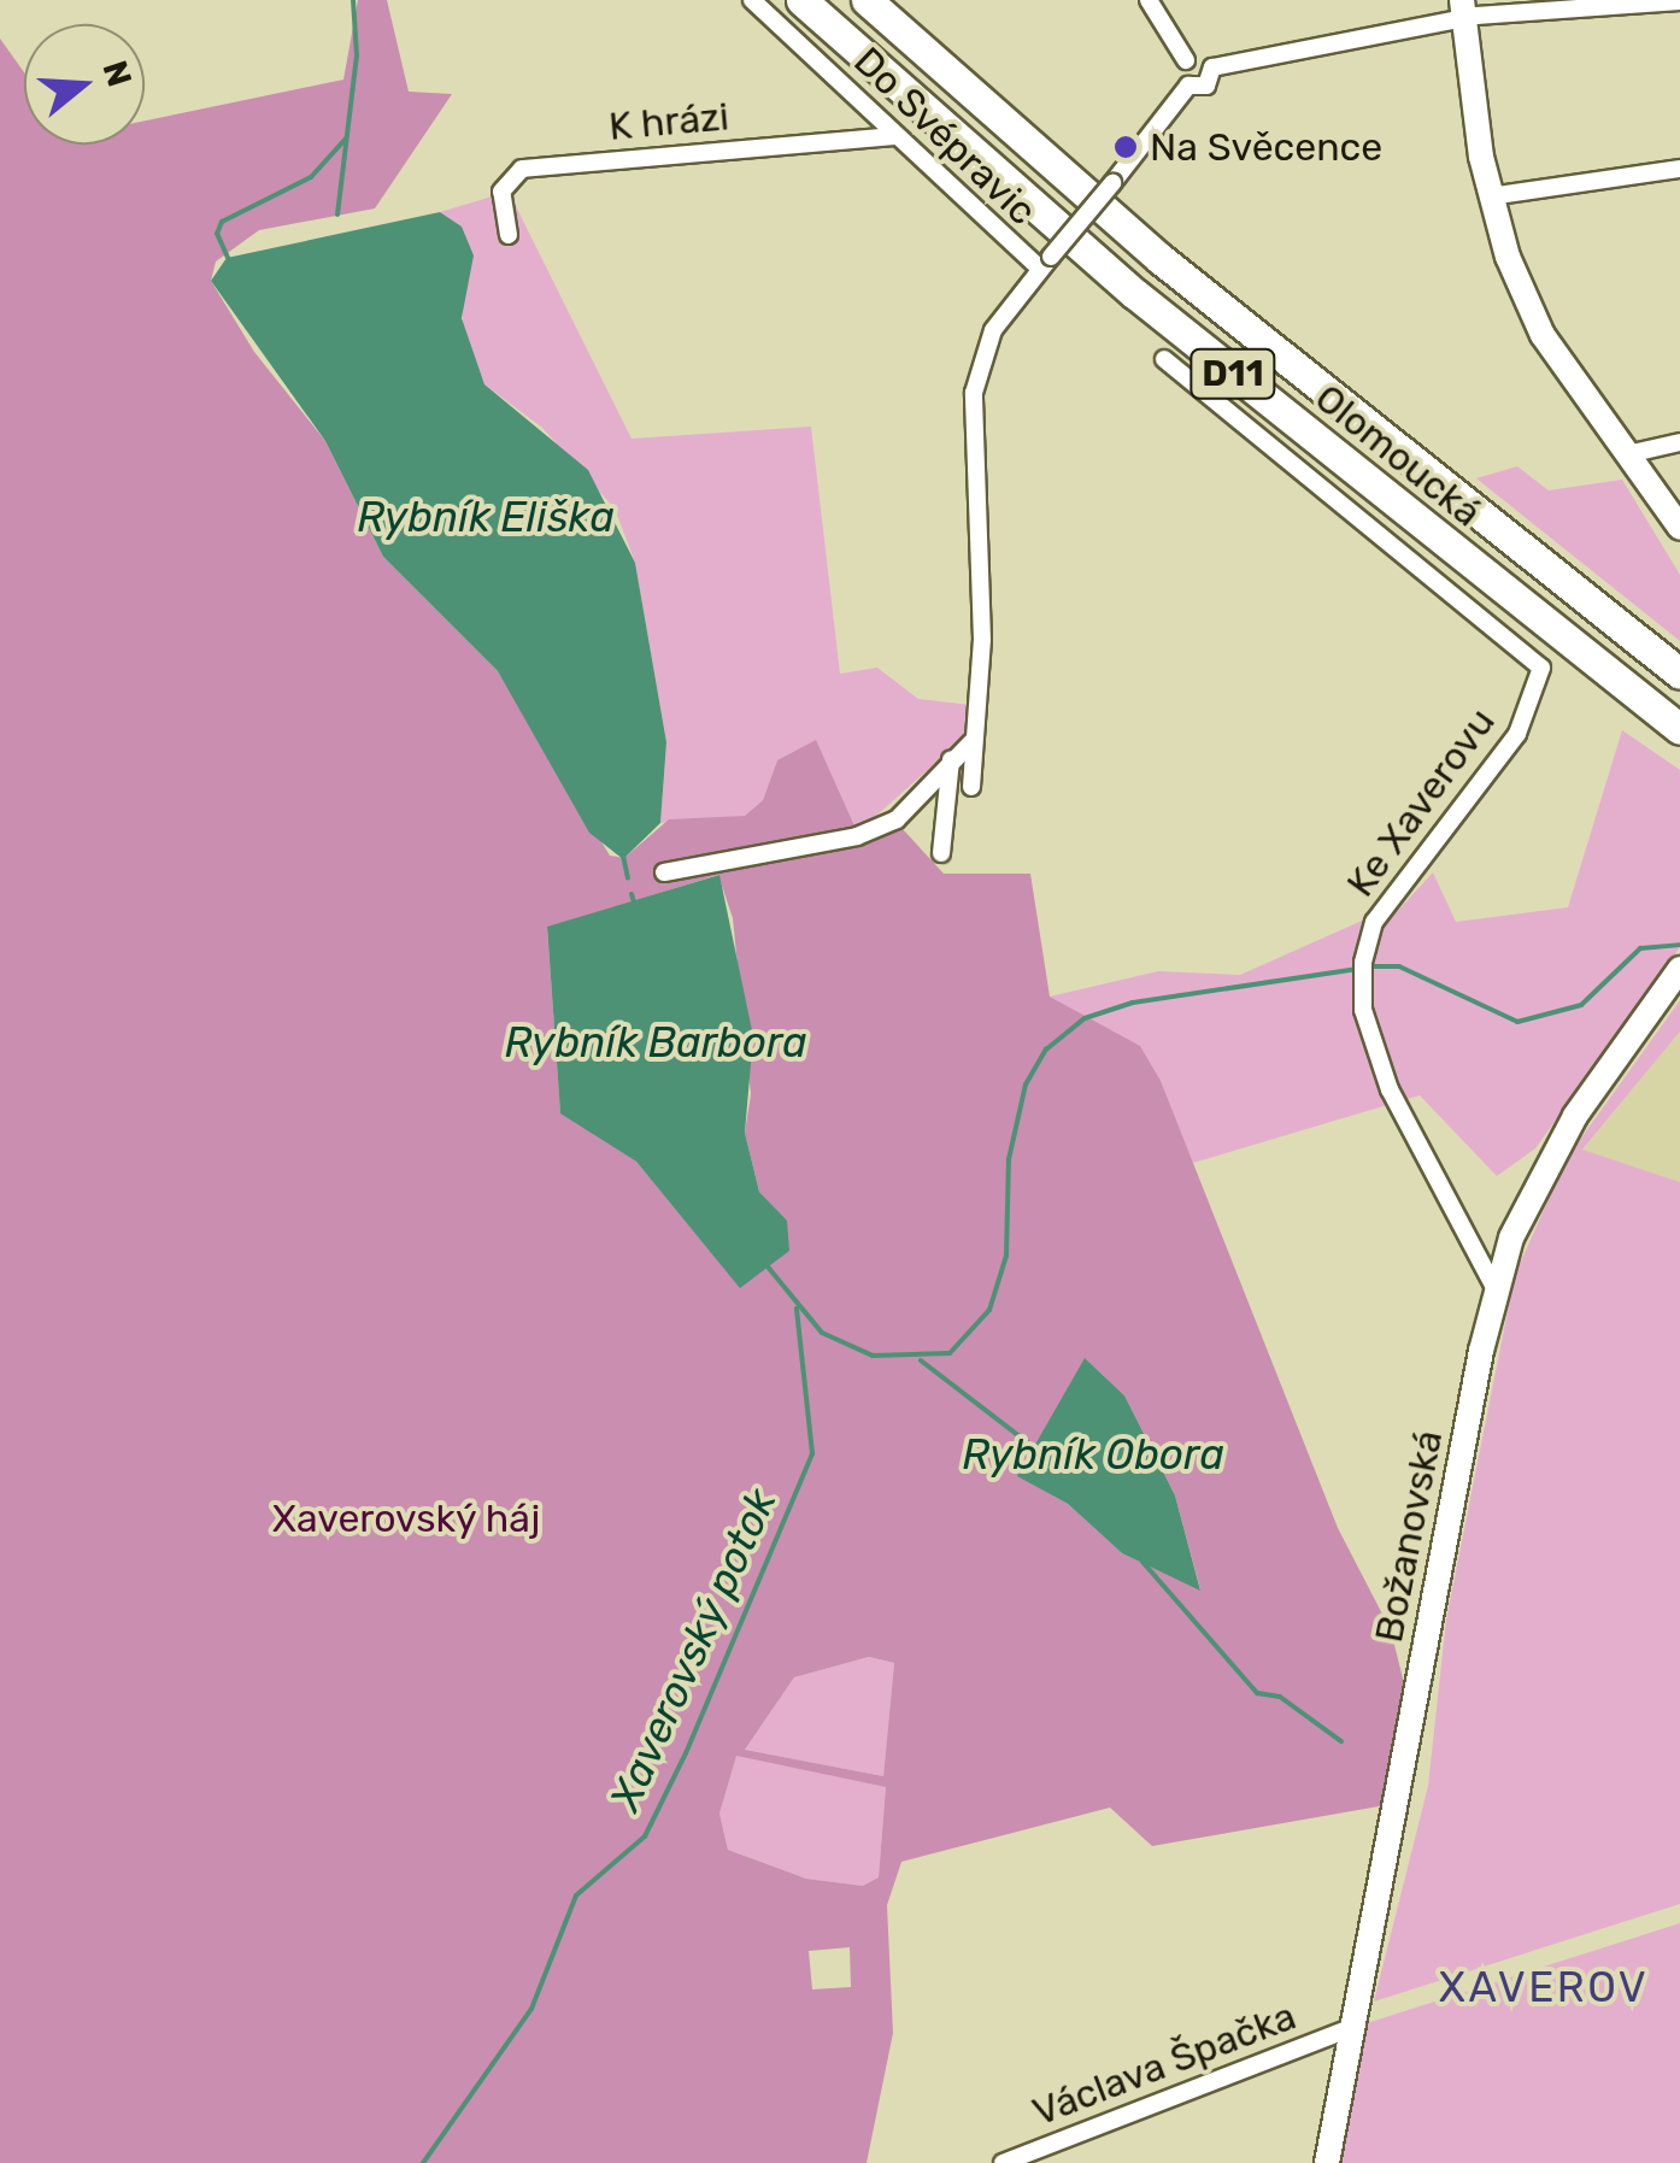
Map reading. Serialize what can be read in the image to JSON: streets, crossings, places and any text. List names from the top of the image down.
{
  "streets": {
    "highway": ["D11", "Olomoucká"],
    "street": [
      "K hrázi",
      "Do Svépravic",
      "Ke Xaverovu",
      "Božanovská",
      "Václava Špačka"
    ]
  },
  "crossings": [
    ["K hrázi", "Do Svépravic"],
    ["Ke Xaverovu", "Božanovská"],
    ["Božanovská", "Václava Špačka"]
  ],
  "districts": ["XAVEROV"],
  "water": [
    "Rybník Eliška",
    "Rybník Barbora",
    "Rybník Obora",
    "Xaverovský potok"
  ],
  "parks": ["Xaverovský háj"],
  "places": ["Na Svěcence"],
  "north": "right"
}
